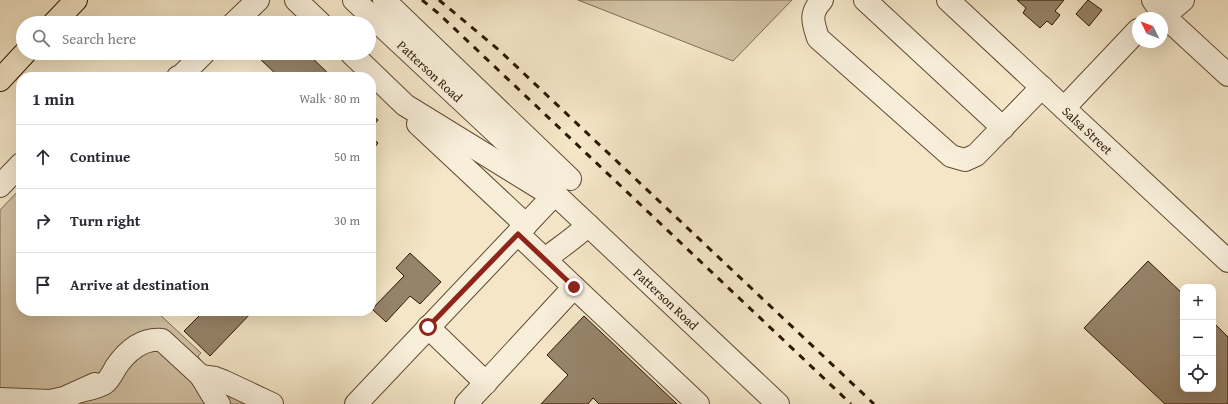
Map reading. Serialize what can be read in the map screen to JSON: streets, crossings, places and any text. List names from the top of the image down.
{
  "streets": {
    "street": ["Patterson Road", "Salsa Street"]
  },
  "north": "top left",
  "page": {
    "search": "Search here",
    "heading": ["1 min", "Walk · 80 m"],
    "list": [
      ["Continue", "50 m"],
      ["Turn right", "30 m"],
      "Arrive at destination"
    ],
    "map_buttons": ["+", "−"]
  }
}
